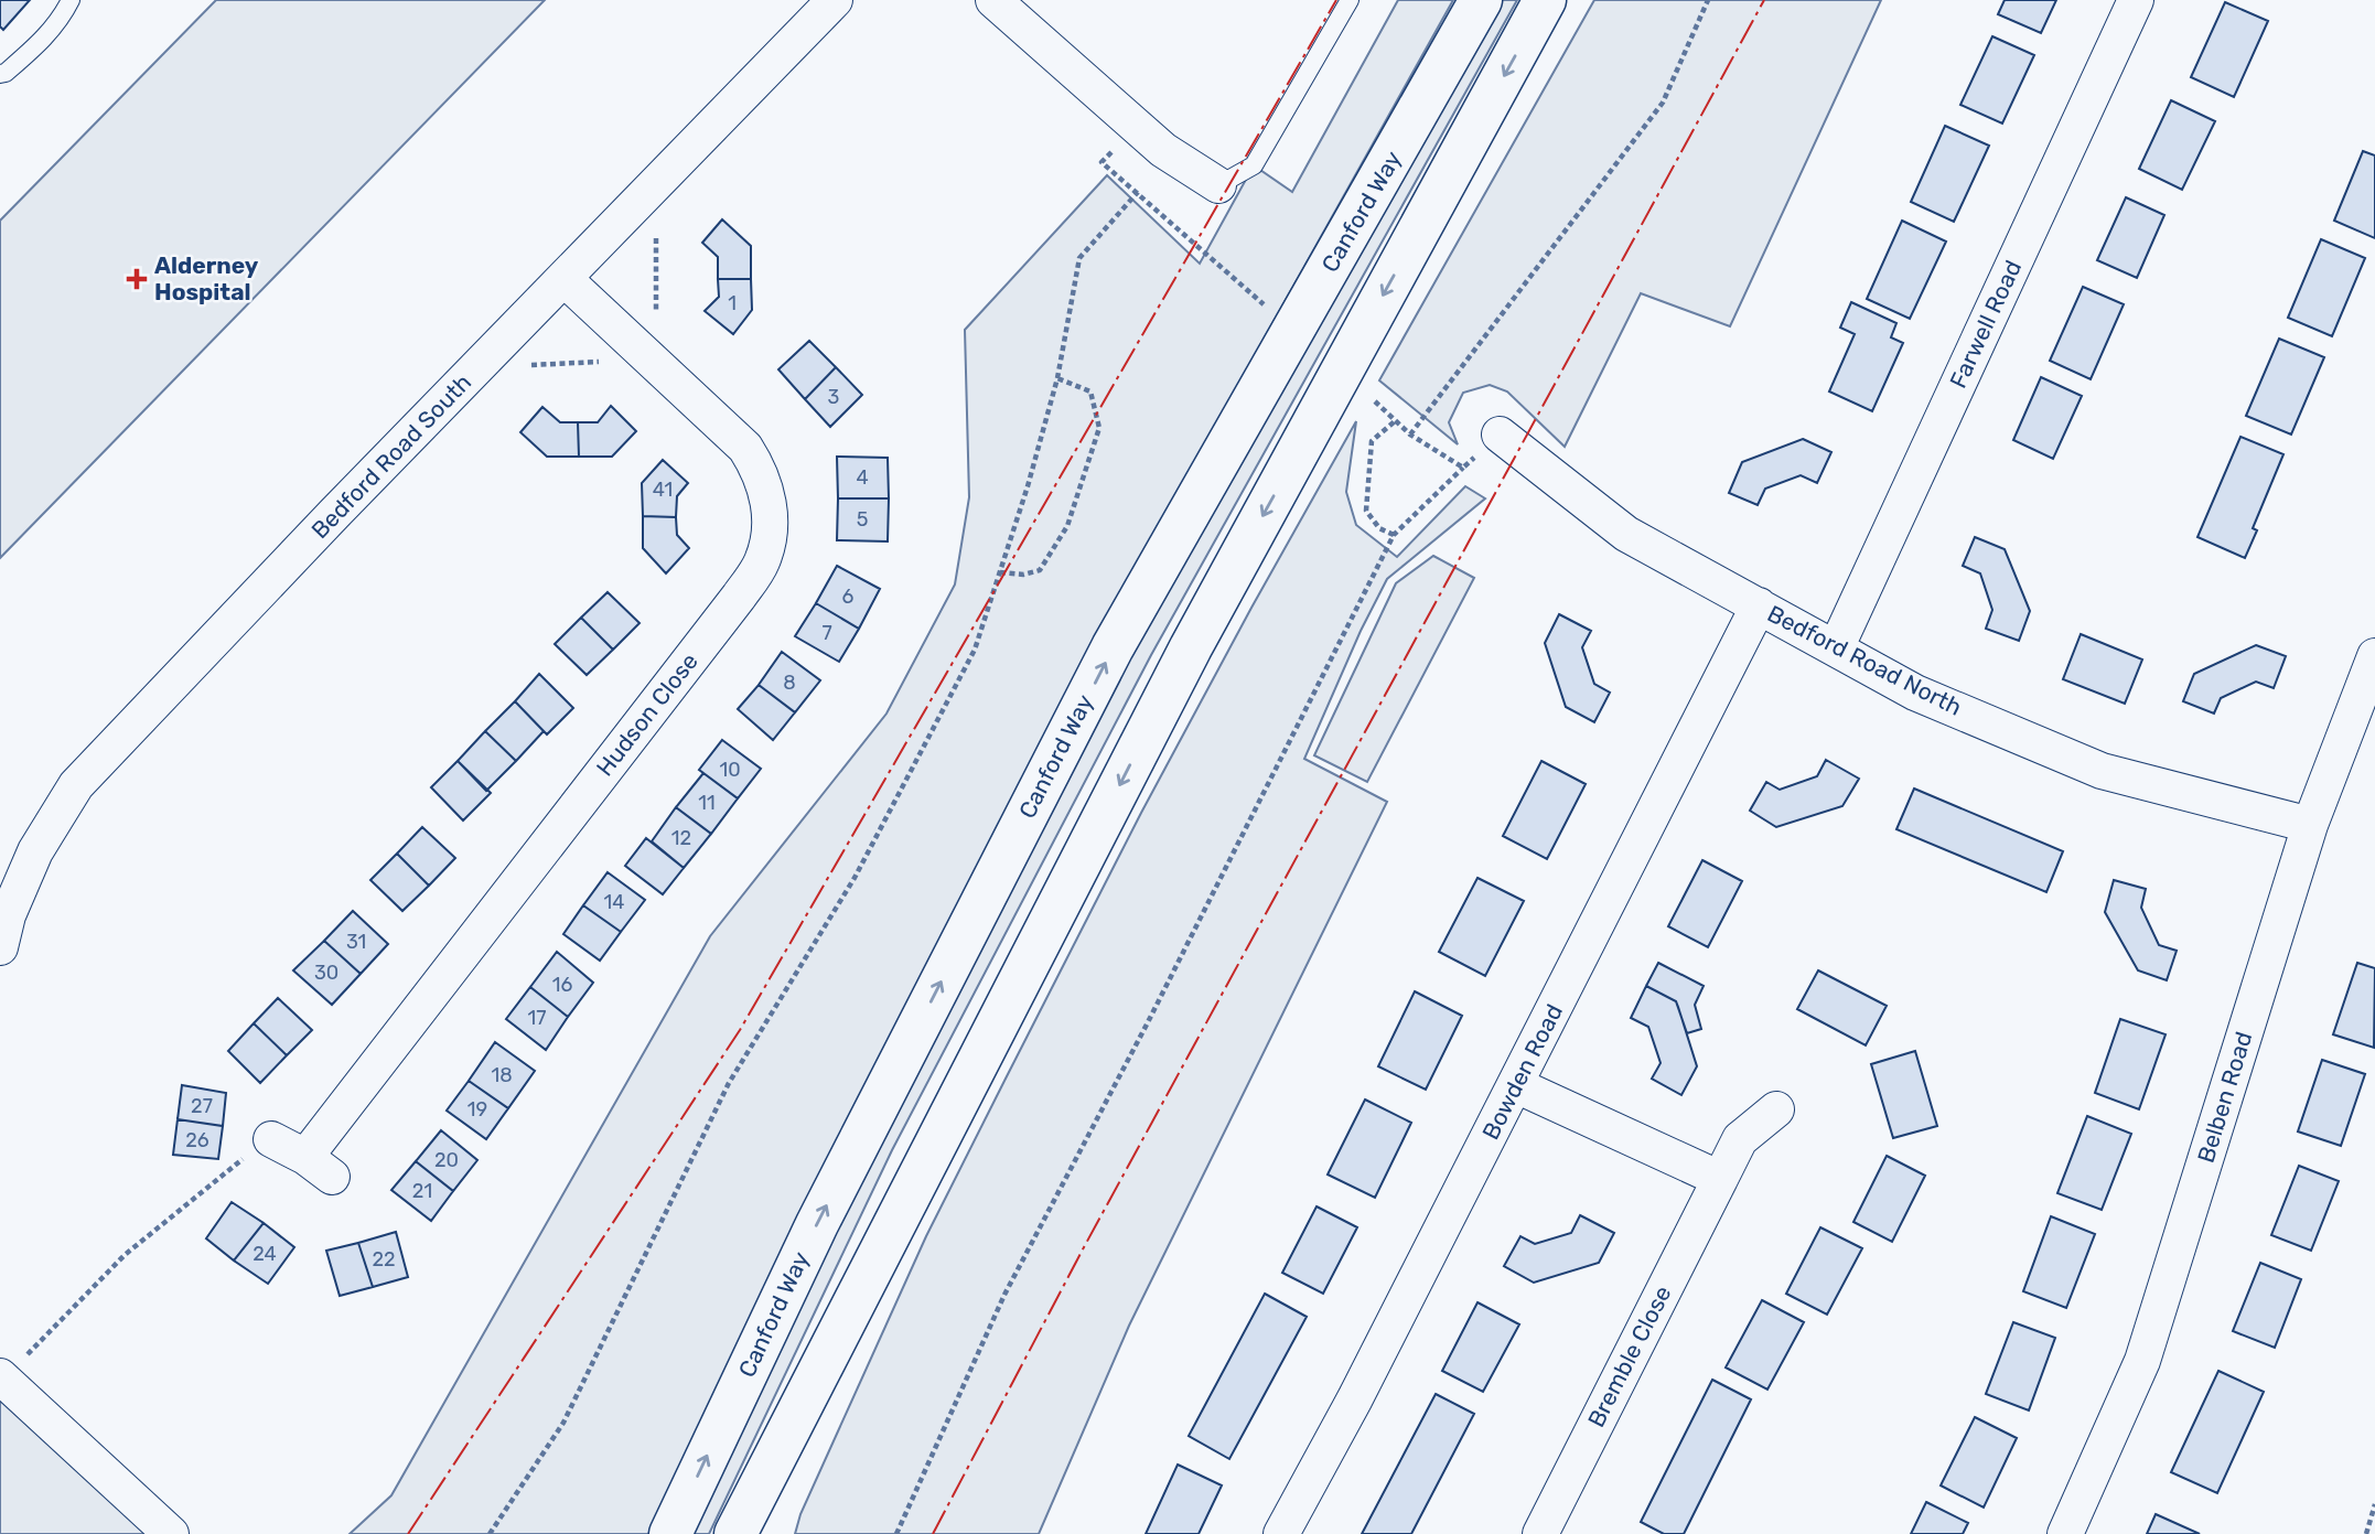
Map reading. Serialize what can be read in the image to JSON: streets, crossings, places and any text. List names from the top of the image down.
{
  "streets": {
    "highway": ["Canford Way"],
    "street": [
      "Farwell Road",
      "Bedford Road South",
      "Bedford Road North",
      "Hudson Close",
      "Bowden Road",
      "Belben Road",
      "Bremble Close"
    ]
  },
  "crossings": [
    ["Farwell Road", "Bedford Road North"],
    ["Bedford Road South", "Hudson Close"],
    ["Bedford Road North", "Bowden Road"],
    ["Bedford Road North", "Belben Road"]
  ],
  "places": {
    "health": ["Alderney Hospital"]
  },
  "house_numbers": [
    "1",
    "3",
    "4",
    "41",
    "5",
    "6",
    "7",
    "8",
    "10",
    "11",
    "12",
    "14",
    "31",
    "30",
    "16",
    "17",
    "18",
    "27",
    "19",
    "26",
    "20",
    "21",
    "24",
    "22"
  ]
}
